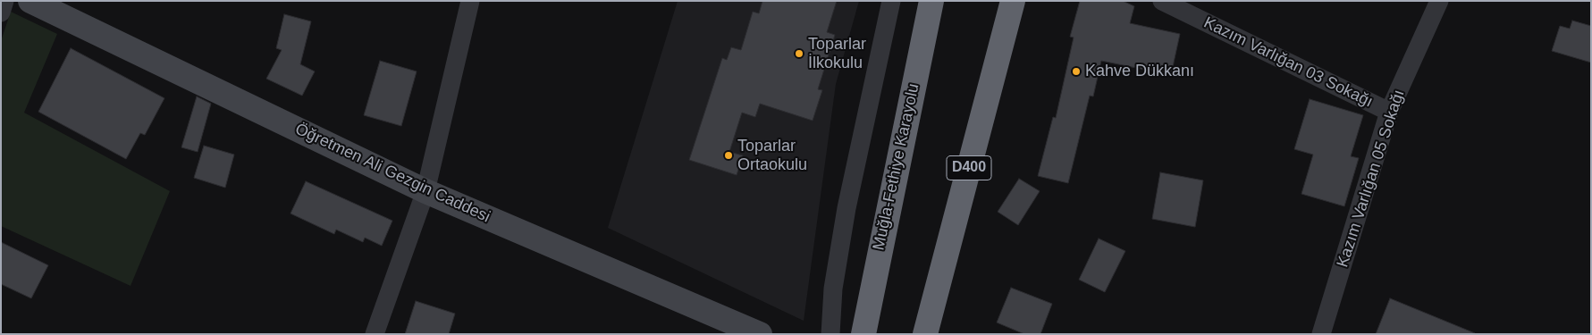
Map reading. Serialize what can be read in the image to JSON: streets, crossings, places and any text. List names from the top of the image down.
{
  "streets": {
    "highway": ["Muğla-Fethiye Karayolu", "D400"],
    "street": ["Kazım Varlığan 03 Sokağı", "Öğretmen Ali Gezgin Caddesi", "Kazım Varlığan 05 Sokağı"]
  },
  "crossings": [
    ["Kazım Varlığan 03 Sokağı", "Kazım Varlığan 05 Sokağı"]
  ],
  "places": ["Toparlar İlkokulu", "Kahve Dükkanı", "Toparlar Ortaokulu"]
}
